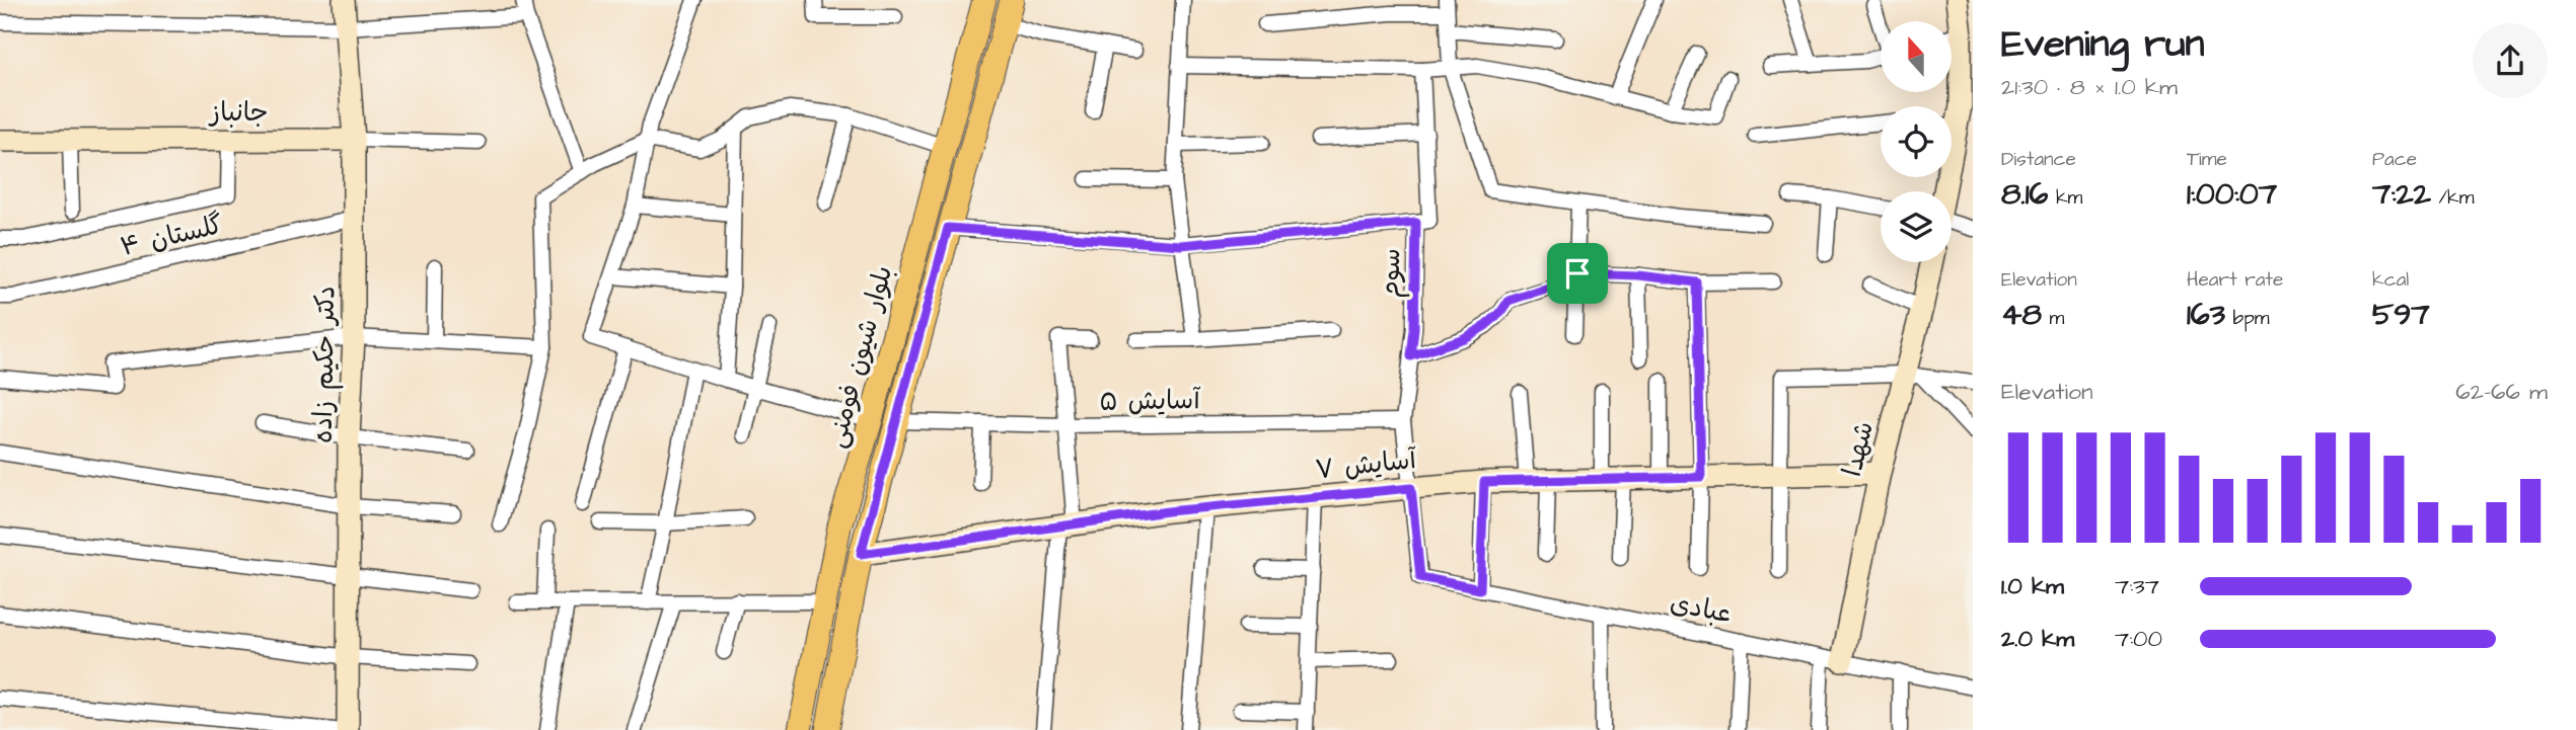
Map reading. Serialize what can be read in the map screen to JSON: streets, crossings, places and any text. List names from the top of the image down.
{
  "streets": {
    "main road": ["بلوار شیون فومنی"],
    "street": [
      "جانباز",
      "گلستان ۴",
      "سوم",
      "دکتر حکیم زاده",
      "آسایش ۵",
      "شهدا",
      "آسایش ۷",
      "عبادی"
    ]
  },
  "crossings": [
    ["جانباز", "دکتر حکیم زاده"],
    ["گلستان ۴", "دکتر حکیم زاده"],
    ["سوم", "آسایش ۵"],
    ["سوم", "آسایش ۷"],
    ["سوم", "عبادی"],
    ["بلوار شیون فومنی", "آسایش ۵"],
    ["بلوار شیون فومنی", "آسایش ۷"],
    ["شهدا", "آسایش ۷"],
    ["شهدا", "عبادی"]
  ],
  "north": "top",
  "page": {
    "heading": ["Evening run", "21:30 · 8 × 1.0 km"],
    "stats": [
      ["Distance", "8.16 km"],
      ["Time", "1:00:07"],
      ["Pace", "7:22 /km"],
      ["Elevation", "48 m"],
      ["Heart rate", "163 bpm"],
      ["kcal", "597"]
    ],
    "chart": ["Elevation", "62–66 m"],
    "list": [
      {
        "name": "1.0 km",
        "note": "7:37"
      },
      {
        "name": "2.0 km",
        "note": "7:00"
      }
    ]
  }
}
